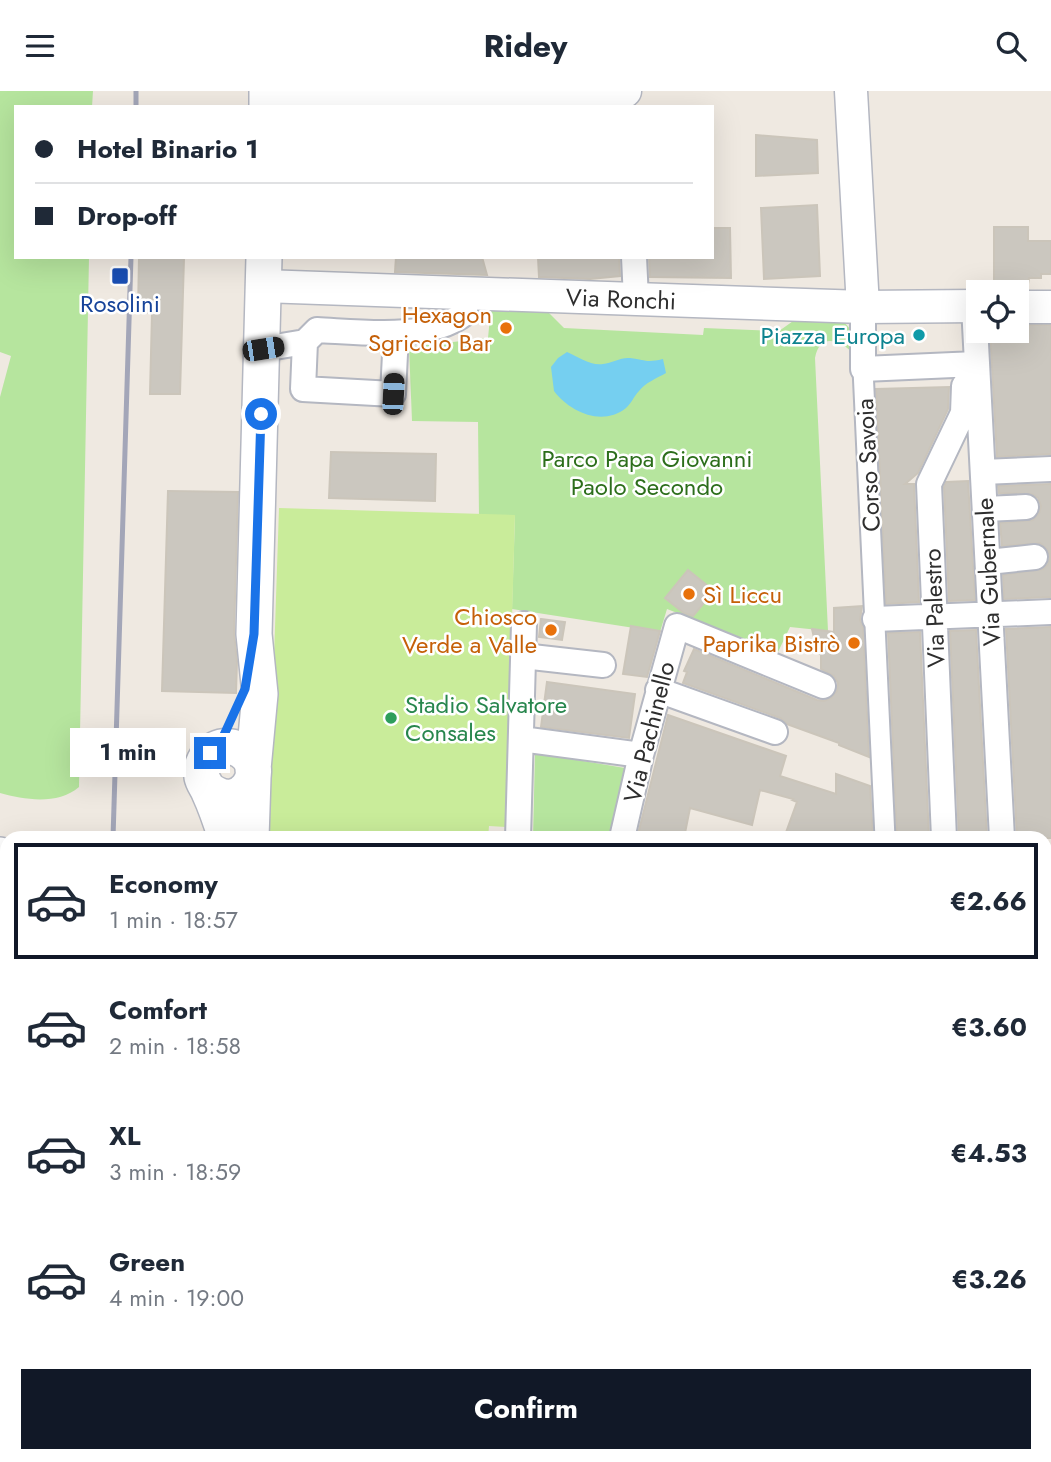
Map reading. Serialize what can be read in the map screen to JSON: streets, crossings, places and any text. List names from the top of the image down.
{
  "streets": {
    "street": [
      "Via Ronchi",
      "Corso Savoia",
      "Via Gubernale",
      "Via Palestro",
      "Via Pachinello"
    ]
  },
  "crossings": [
    ["Via Ronchi", "Corso Savoia"],
    ["Via Gubernale", "Via Palestro"]
  ],
  "parks": ["Parco Papa Giovanni Paolo Secondo"],
  "places": {
    "transit": ["Rosolini"],
    "other": [
      "Hexagon Sgriccio Bar",
      "Piazza Europa",
      "Sì Liccu",
      "Chiosco Verde a Valle",
      "Paprika Bistrò",
      "Stadio Salvatore Consales"
    ]
  },
  "page": {
    "header": "Ridey",
    "banner": ["Hotel Binario 1", "Drop-off"],
    "bubble": "1 min",
    "list": [
      {
        "name": "Economy",
        "note": "1 min · 18:57",
        "value": "€2.66"
      },
      {
        "name": "Comfort",
        "note": "2 min · 18:58",
        "value": "€3.60"
      },
      {
        "name": "XL",
        "note": "3 min · 18:59",
        "value": "€4.53"
      },
      {
        "name": "Green",
        "note": "4 min · 19:00",
        "value": "€3.26"
      }
    ],
    "buttons": "Confirm"
  }
}
